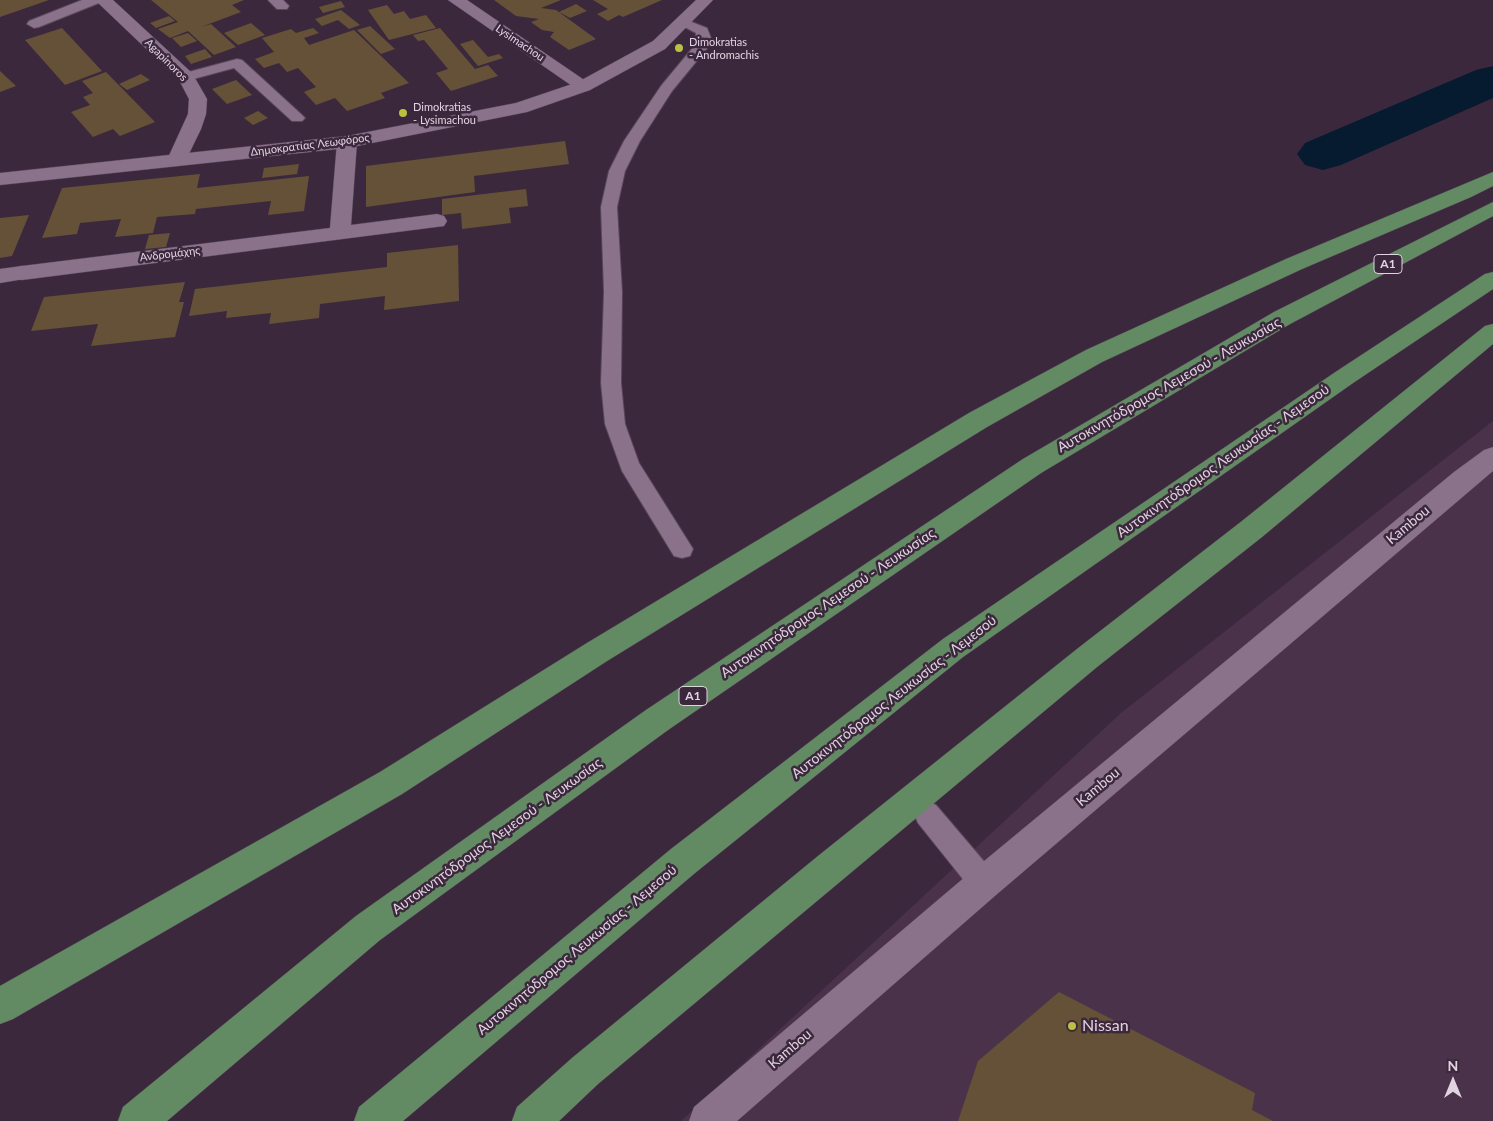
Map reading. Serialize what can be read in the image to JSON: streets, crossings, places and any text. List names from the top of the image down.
{
  "streets": {
    "highway": ["A1", "Αυτοκινητόδρομος Λεμεσού - Λευκωσίας", "Αυτοκινητόδρομος Λευκωσίας - Λεμεσού"],
    "street": [
      "Lysimachou",
      "Agapinoros",
      "Δημοκρατίας Λεωφόρος",
      "Ανδρομάχης",
      "Kambou"
    ]
  },
  "crossings": [
    ["Lysimachou", "Δημοκρατίας Λεωφόρος"],
    ["Agapinoros", "Δημοκρατίας Λεωφόρος"]
  ],
  "places": ["Dimokratias - Andromachis", "Dimokratias - Lysimachou", "Nissan"],
  "north": "top"
}
